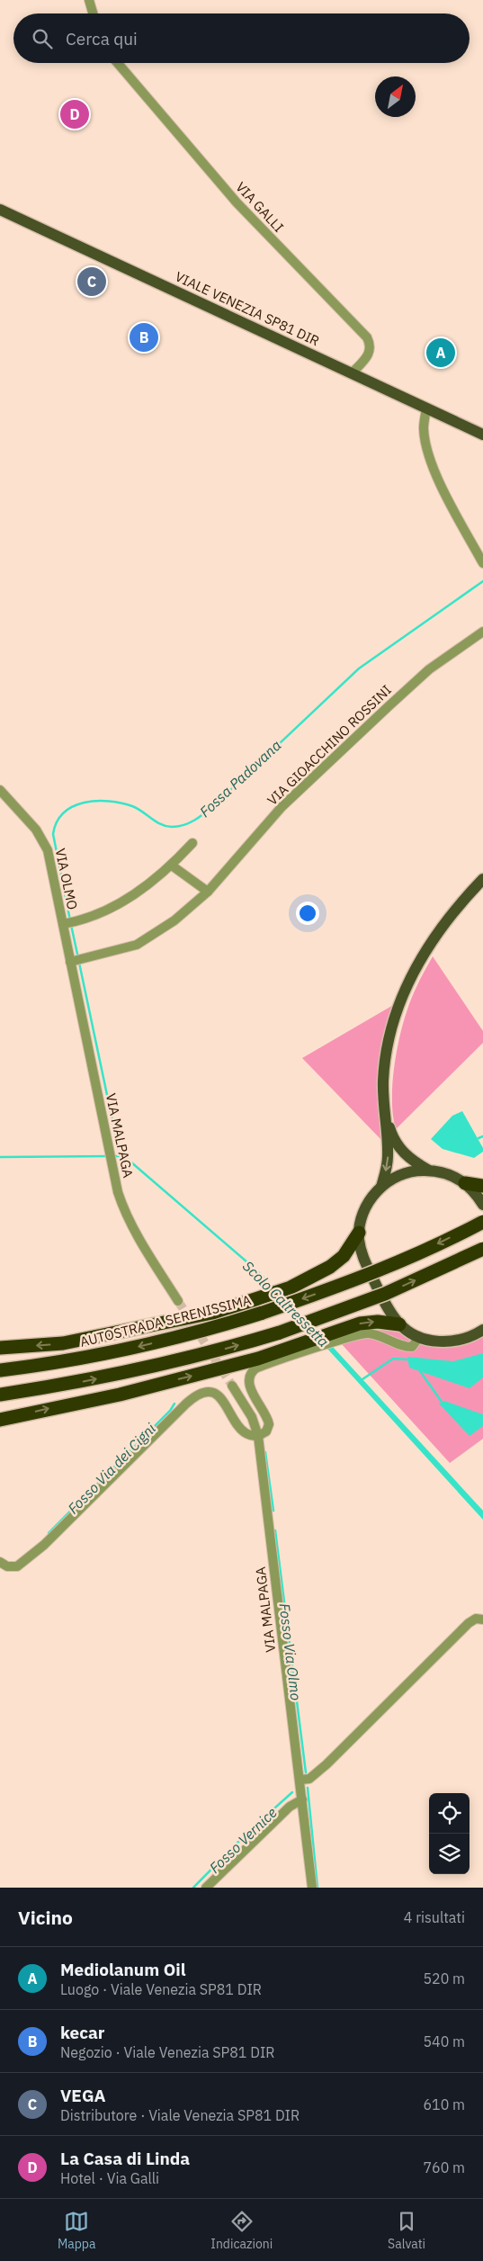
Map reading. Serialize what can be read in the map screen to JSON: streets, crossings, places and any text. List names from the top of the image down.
{
  "streets": {
    "highway": ["AUTOSTRADA SERENISSIMA"],
    "main road": ["VIALE VENEZIA SP81 DIR"],
    "street": [
      "VIA GALLI",
      "VIA GIOACCHINO ROSSINI",
      "VIA OLMO",
      "VIA MALPAGA"
    ]
  },
  "crossings": [
    ["VIA GALLI", "VIALE VENEZIA SP81 DIR"],
    ["VIA GIOACCHINO ROSSINI", "VIA OLMO"],
    ["VIA GIOACCHINO ROSSINI", "VIA MALPAGA"],
    ["VIA OLMO", "VIA MALPAGA"]
  ],
  "water": [
    "Fossa Padovana",
    "Scolo Caltressetta",
    "Fosso Via dei Cigni",
    "Fosso Via Olmo",
    "Fosso Vernice"
  ],
  "north": "top right",
  "page": {
    "search": "Cerca qui",
    "pins": [
      "D",
      "C",
      "B",
      "A"
    ],
    "heading": ["Vicino", "4 risultati"],
    "list": [
      {
        "mark": "A",
        "name": "Mediolanum Oil",
        "note": "Luogo · Viale Venezia SP81 DIR",
        "value": "520 m"
      },
      {
        "mark": "B",
        "name": "kecar",
        "note": "Negozio · Viale Venezia SP81 DIR",
        "value": "540 m"
      },
      {
        "mark": "C",
        "name": "VEGA",
        "note": "Distributore · Viale Venezia SP81 DIR",
        "value": "610 m"
      },
      {
        "mark": "D",
        "name": "La Casa di Linda",
        "note": "Hotel · Via Galli",
        "value": "760 m"
      }
    ],
    "nav": ["Mappa", "Indicazioni", "Salvati"]
  }
}
